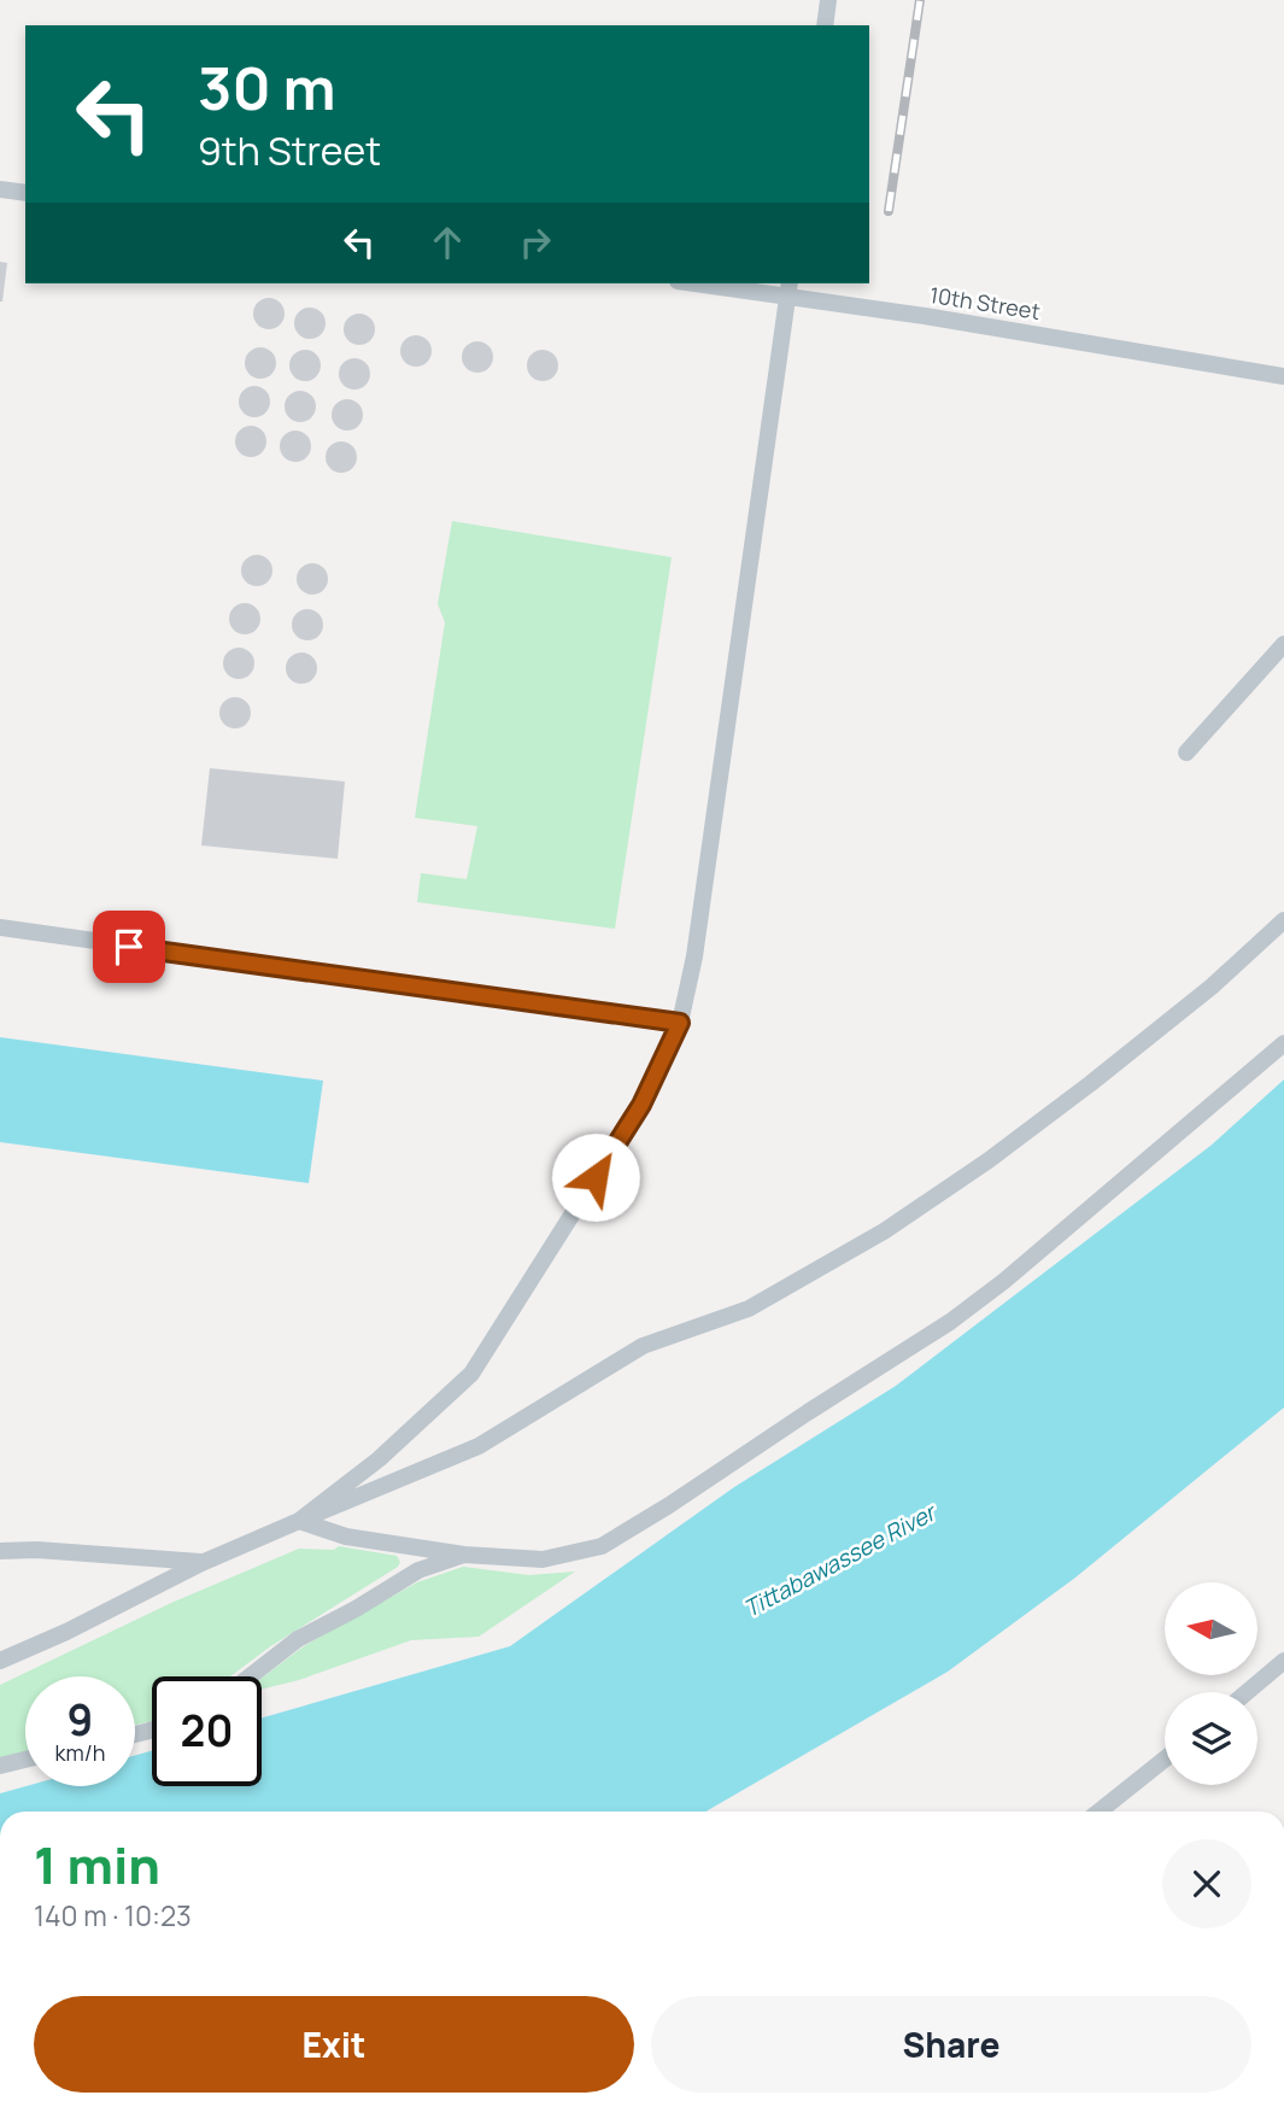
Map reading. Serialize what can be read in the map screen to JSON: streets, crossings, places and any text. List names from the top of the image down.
{
  "streets": {
    "lane": ["10th Street"]
  },
  "water": ["Tittabawassee River"],
  "north": "left",
  "page": {
    "turn": ["30 m", "9th Street"],
    "speed": "9 km/h",
    "limit": "20",
    "heading": ["1 min", "140 m · 10:23"],
    "buttons": ["Exit", "Share"]
  }
}
